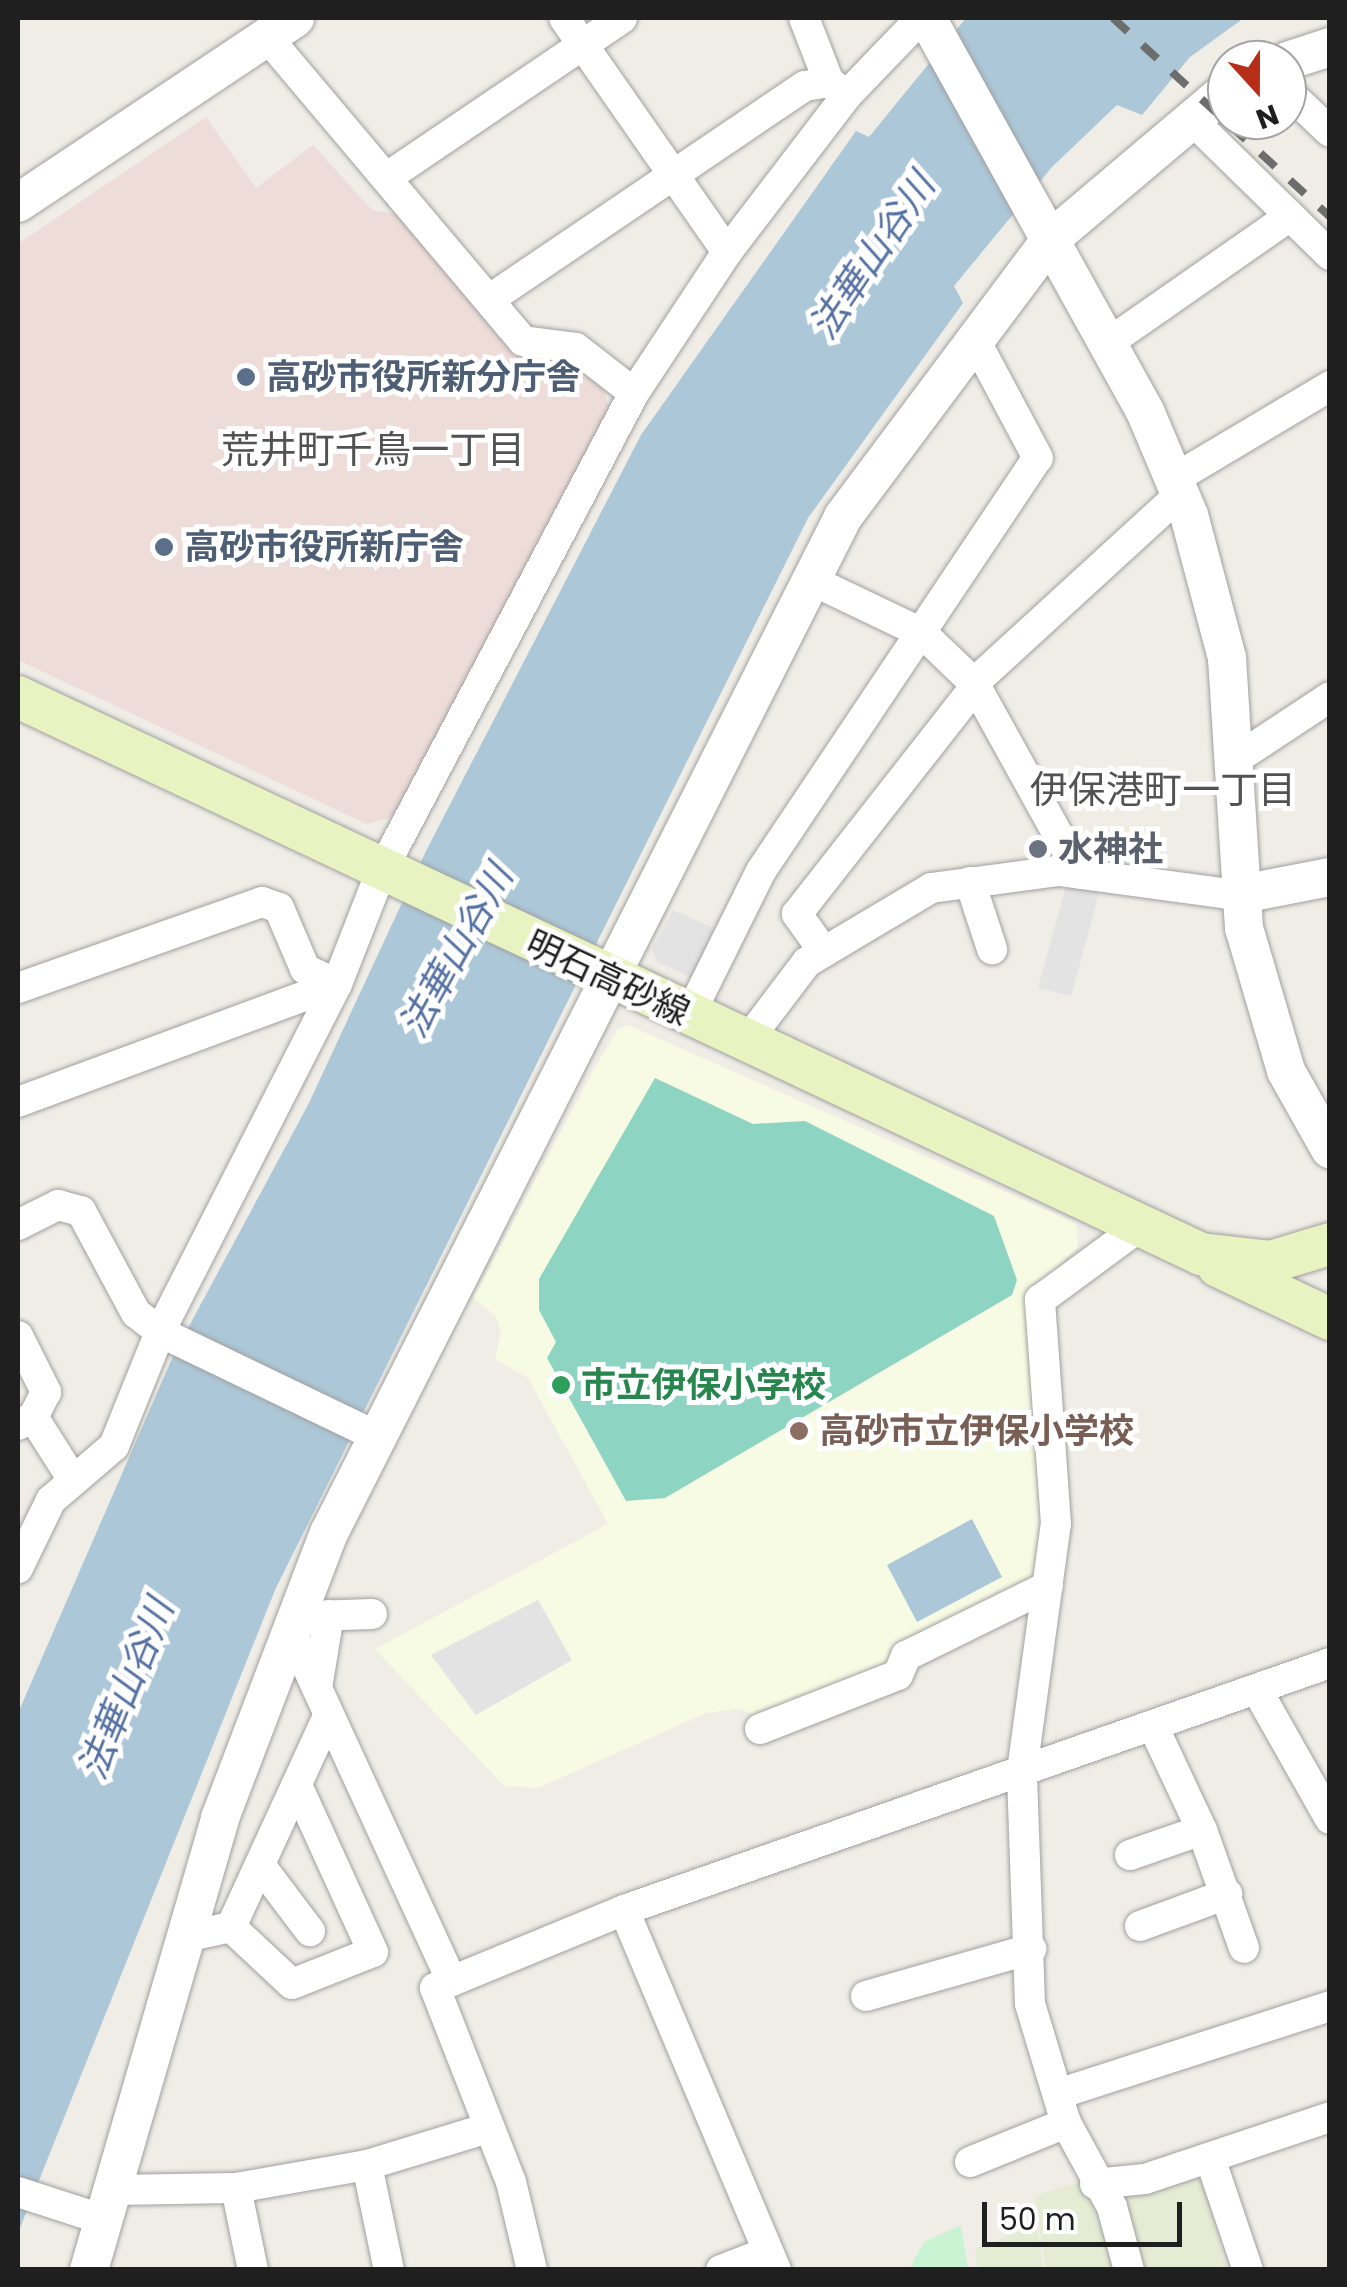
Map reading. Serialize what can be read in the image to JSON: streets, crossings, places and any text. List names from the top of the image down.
{
  "streets": {
    "main road": ["明石高砂線"]
  },
  "districts": ["荒井町千鳥一丁目", "伊保港町一丁目"],
  "water": ["法華山谷川"],
  "places": [
    "高砂市役所新分庁舎",
    "高砂市役所新庁舎",
    "水神社",
    "市立伊保小学校",
    "高砂市立伊保小学校"
  ],
  "scale_bar": "50 m",
  "north": "bottom"
}
